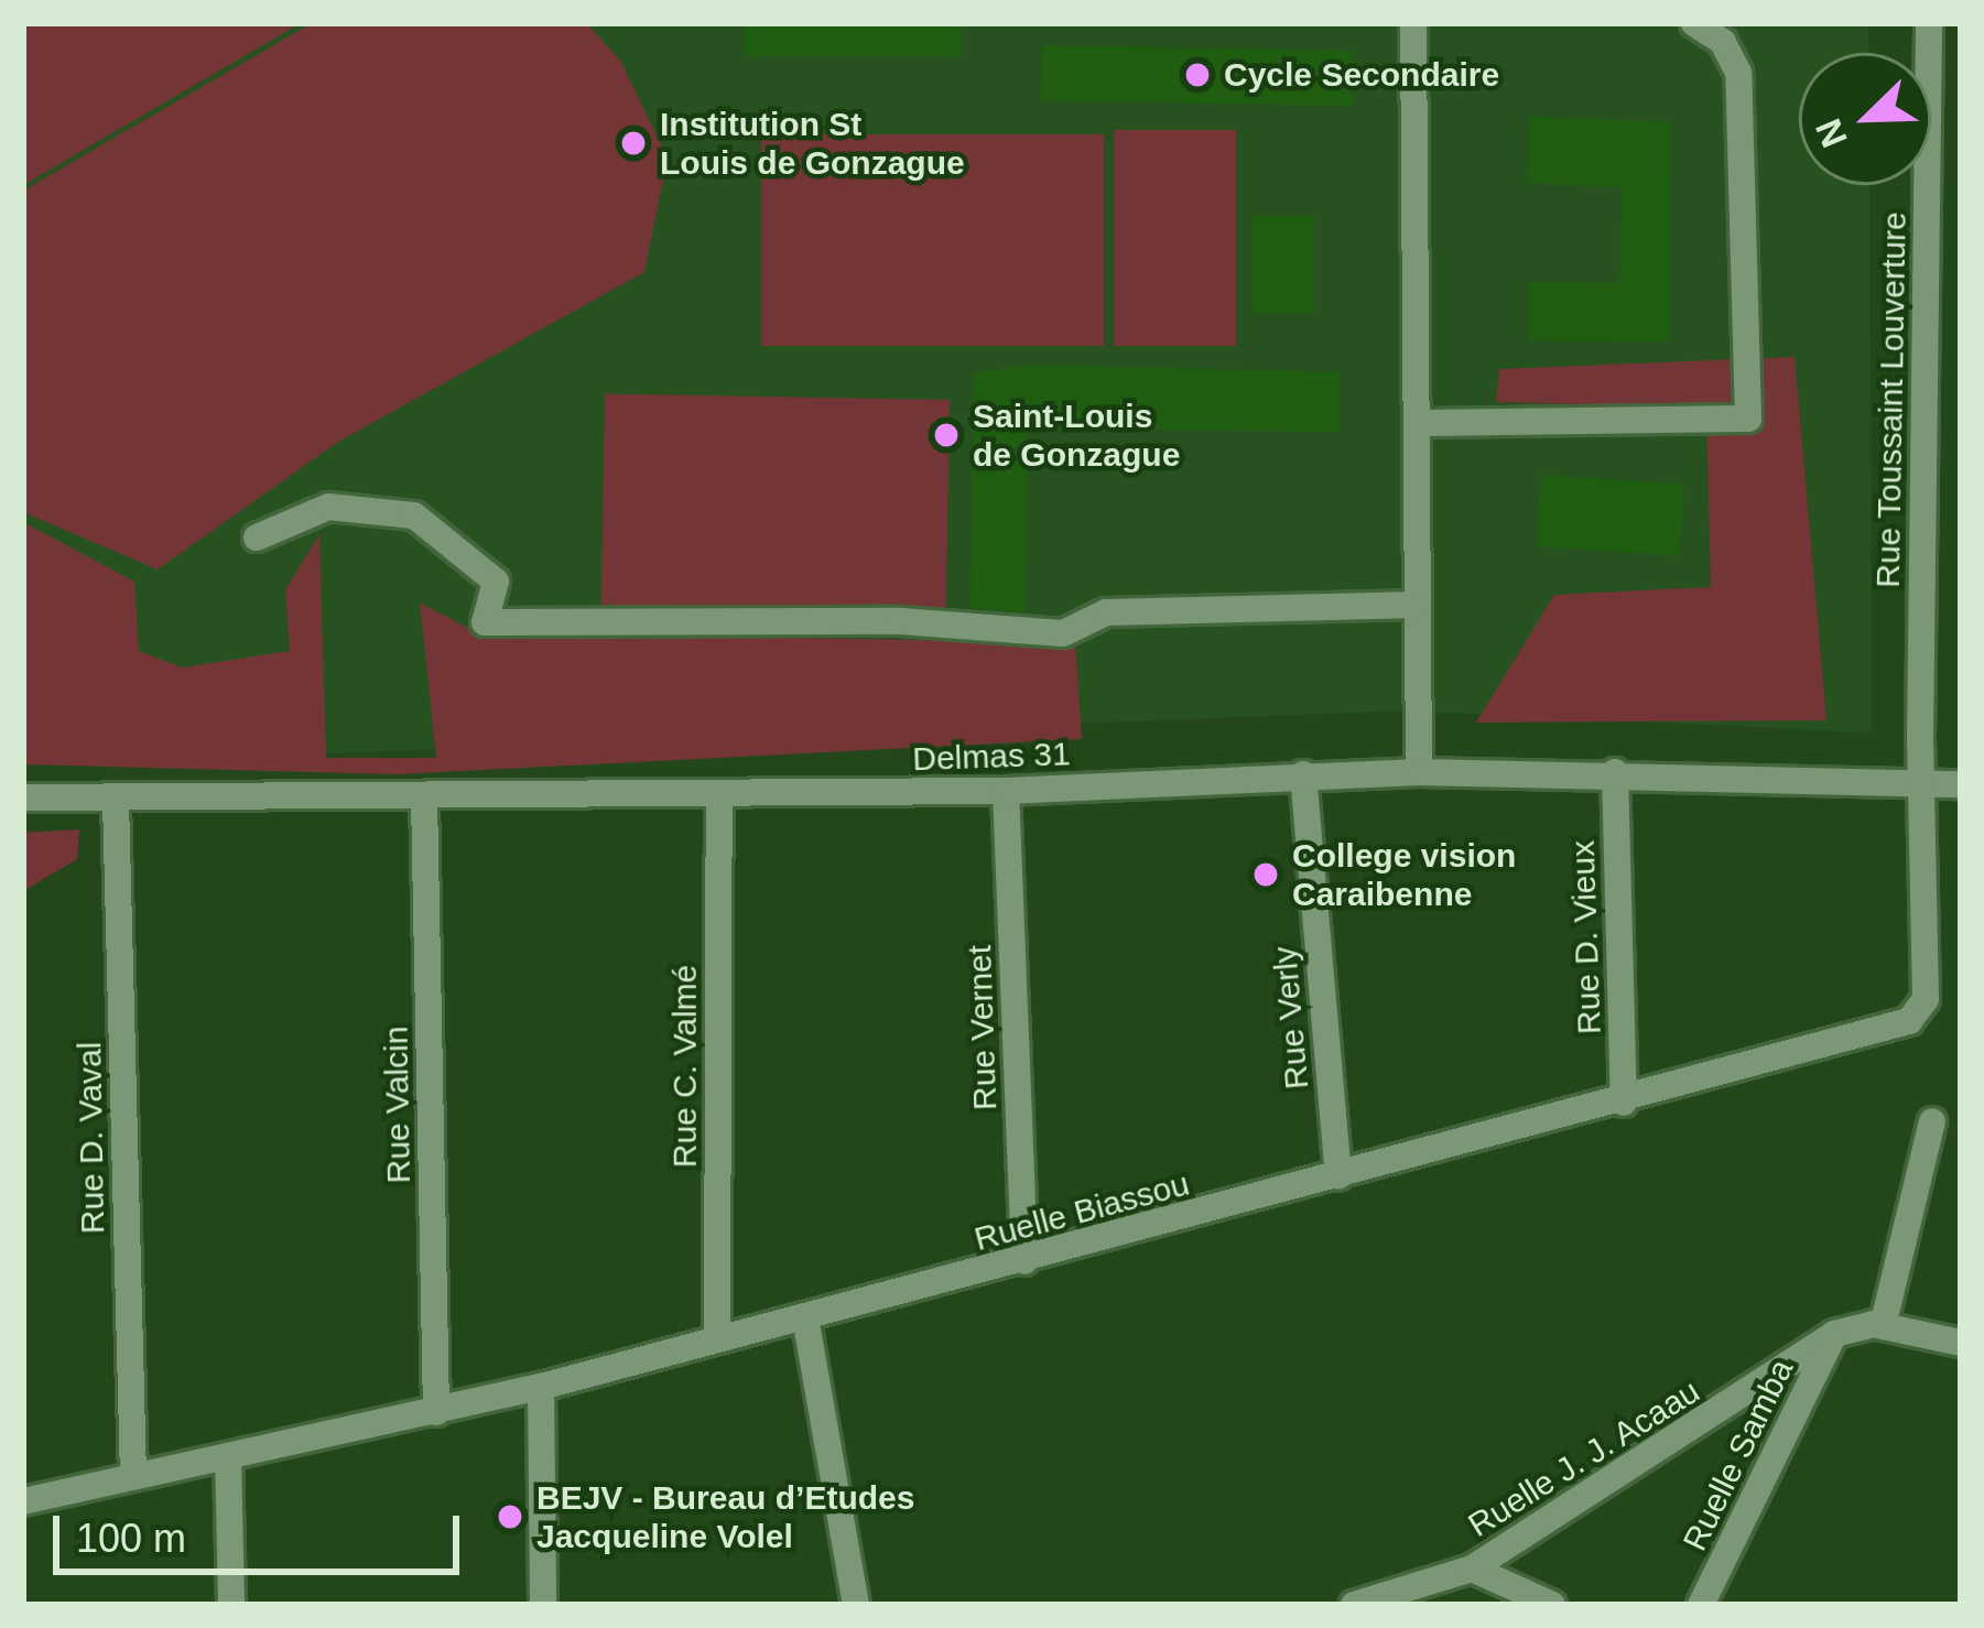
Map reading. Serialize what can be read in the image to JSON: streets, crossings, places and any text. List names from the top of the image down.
{
  "streets": {
    "street": [
      "Rue Toussaint Louverture",
      "Delmas 31",
      "Rue D. Vieux",
      "Rue Verly",
      "Rue Vernet",
      "Rue C. Valmé",
      "Rue Valcin",
      "Rue D. Vaval",
      "Ruelle Biassou",
      "Ruelle Samba",
      "Ruelle J. J. Acaau"
    ]
  },
  "crossings": [
    ["Rue Toussaint Louverture", "Delmas 31"],
    ["Rue Toussaint Louverture", "Ruelle Biassou"],
    ["Delmas 31", "Rue D. Vieux"],
    ["Delmas 31", "Rue Verly"],
    ["Delmas 31", "Rue Vernet"],
    ["Delmas 31", "Rue C. Valmé"],
    ["Delmas 31", "Rue Valcin"],
    ["Delmas 31", "Rue D. Vaval"],
    ["Delmas 31", "Ruelle Biassou"],
    ["Rue D. Vieux", "Ruelle Biassou"],
    ["Rue Verly", "Ruelle Biassou"],
    ["Rue Vernet", "Ruelle Biassou"],
    ["Rue C. Valmé", "Ruelle Biassou"],
    ["Rue Valcin", "Ruelle Biassou"],
    ["Rue D. Vaval", "Ruelle Biassou"],
    ["Ruelle Samba", "Ruelle J. J. Acaau"]
  ],
  "places": [
    "Cycle Secondaire",
    "Institution St Louis de Gonzague",
    "Saint-Louis de Gonzague",
    "College vision Caraibenne",
    "BEJV - Bureau d’Etudes Jacqueline Volel"
  ],
  "scale_bar": "100 m",
  "north": "bottom left"
}
